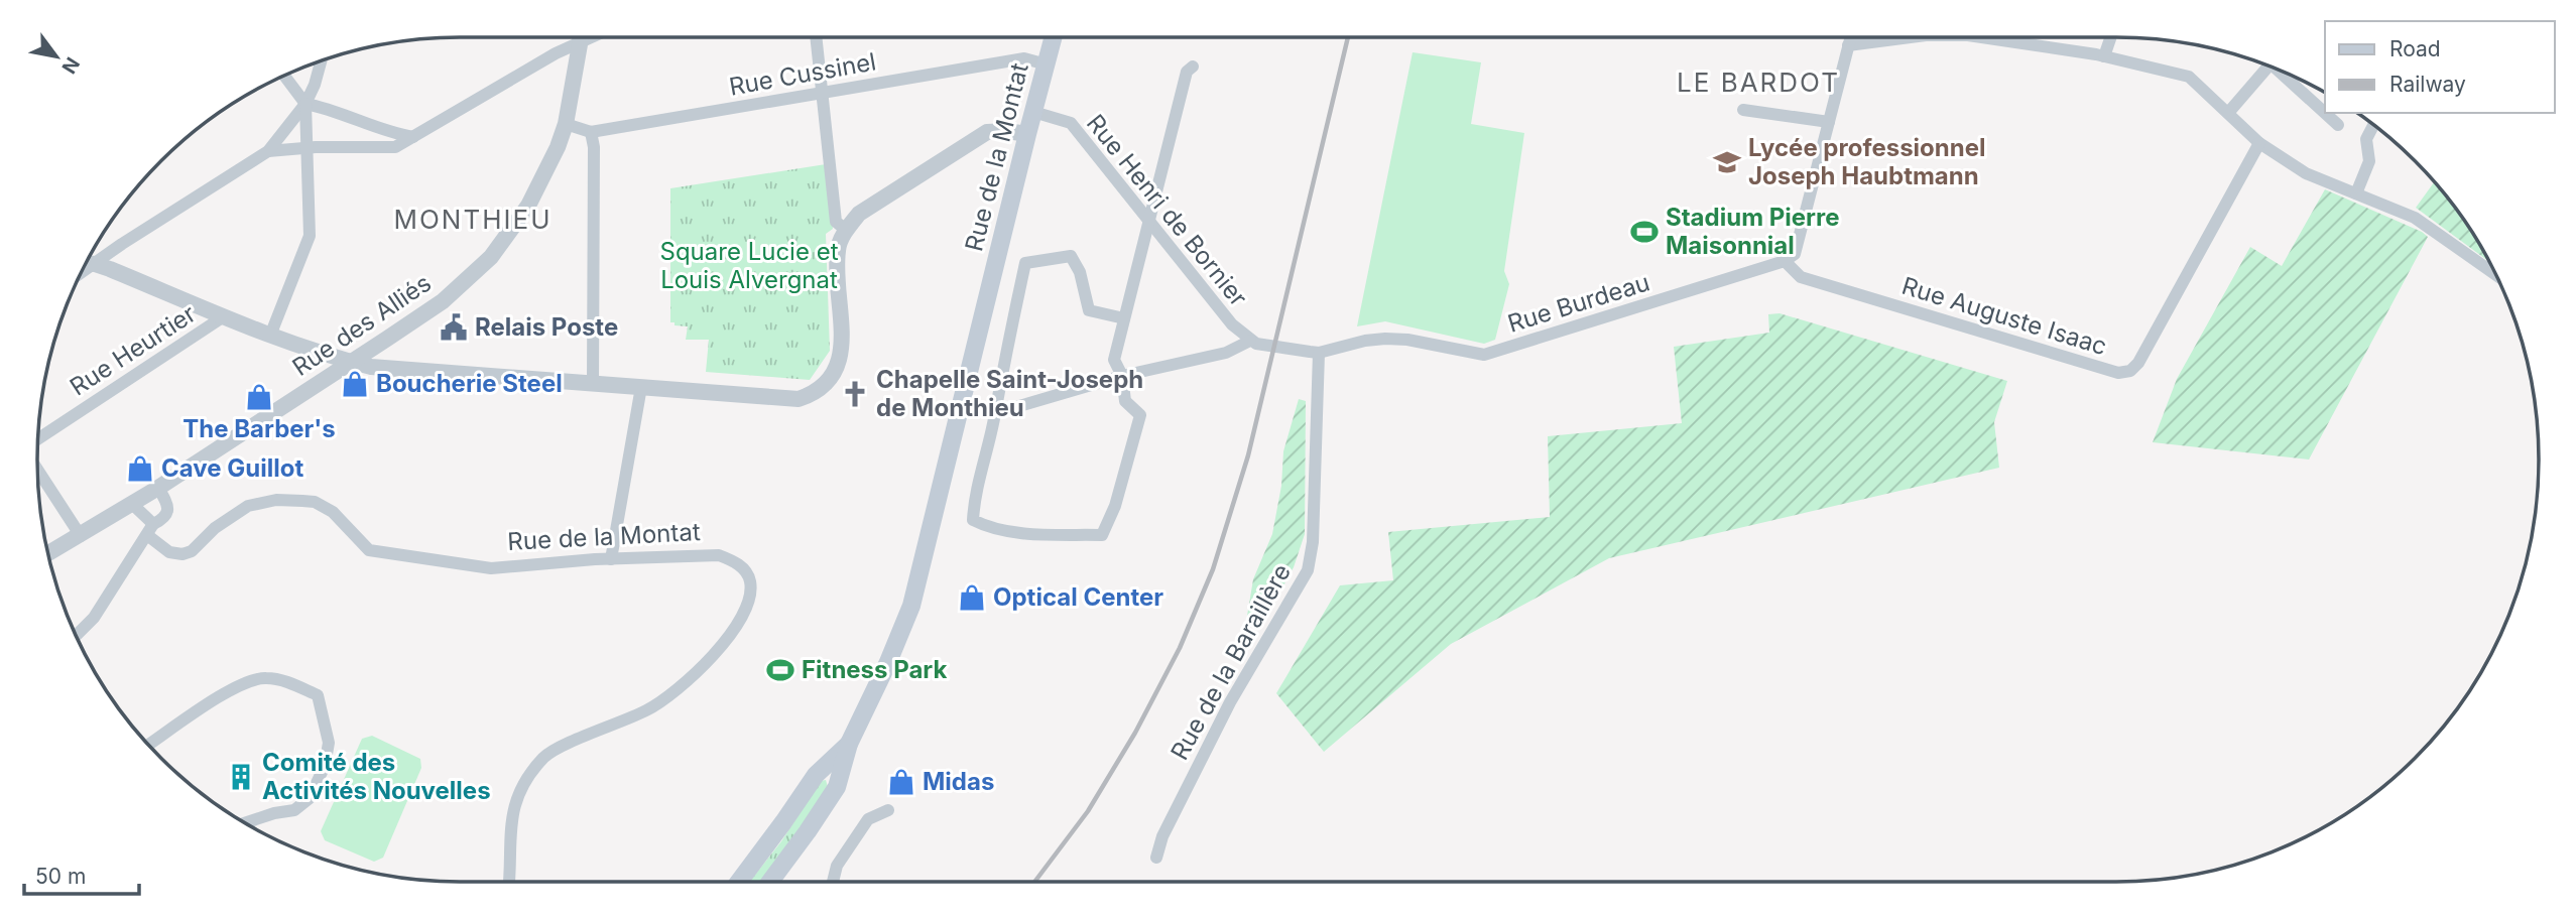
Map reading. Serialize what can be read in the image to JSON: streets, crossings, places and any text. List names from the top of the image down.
{
  "streets": {
    "main road": ["Rue de la Montat"],
    "street": [
      "Rue Cussinel",
      "Rue Henri de Bornier",
      "Rue Burdeau",
      "Rue Auguste Isaac",
      "Rue des Alliés",
      "Rue Heurtier",
      "Rue de la Baraillère"
    ]
  },
  "crossings": [
    ["Rue Cussinel", "Rue de la Montat"],
    ["Rue Cussinel", "Rue des Alliés"],
    ["Rue de la Montat", "Rue Henri de Bornier"],
    ["Rue Henri de Bornier", "Rue Burdeau"],
    ["Rue Burdeau", "Rue Auguste Isaac"],
    ["Rue Burdeau", "Rue de la Baraillère"]
  ],
  "districts": ["LE BARDOT", "MONTHIEU"],
  "parks": ["Square Lucie et Louis Alvergnat"],
  "places": {
    "school or university": ["Lycée professionnel Joseph Haubtmann"],
    "sports": ["Stadium Pierre Maisonnial", "Fitness Park"],
    "public building": ["Relais Poste"],
    "shop": [
      "Boucherie Steel",
      "The Barber's",
      "Cave Guillot",
      "Optical Center",
      "Midas"
    ],
    "church": ["Chapelle Saint-Joseph de Monthieu"],
    "building": ["Comité des Activités Nouvelles"]
  },
  "legend": ["Road", "Railway"],
  "scale_bar": "50 m",
  "north": "bottom right"
}
